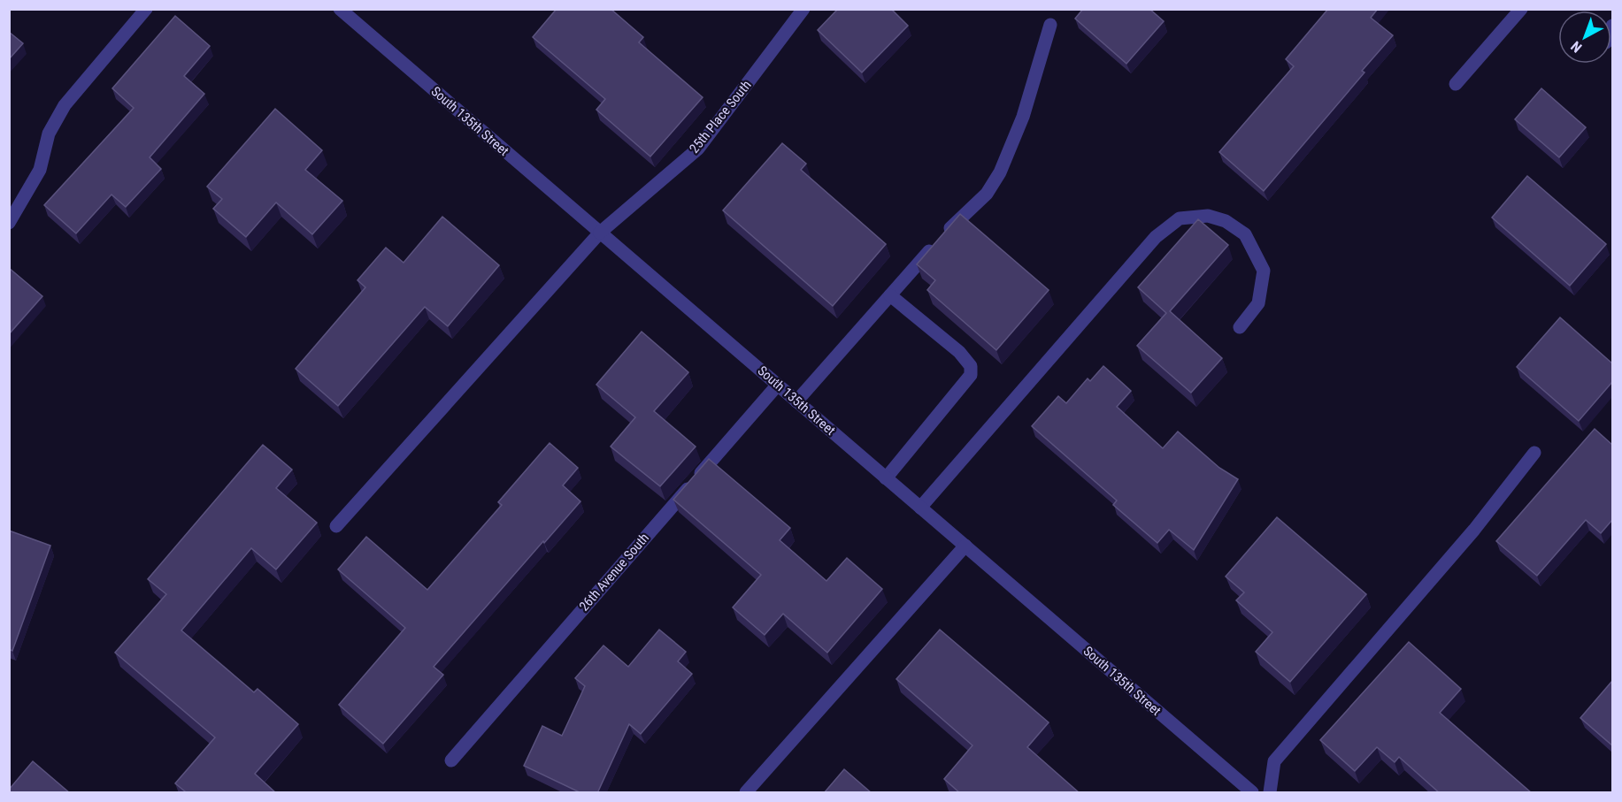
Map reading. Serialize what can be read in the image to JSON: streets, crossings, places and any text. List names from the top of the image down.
{
  "streets": {
    "street": ["25th Place South", "South 135th Street", "26th Avenue South"]
  },
  "crossings": [
    ["25th Place South", "South 135th Street"],
    ["South 135th Street", "26th Avenue South"]
  ],
  "north": "bottom left"
}
